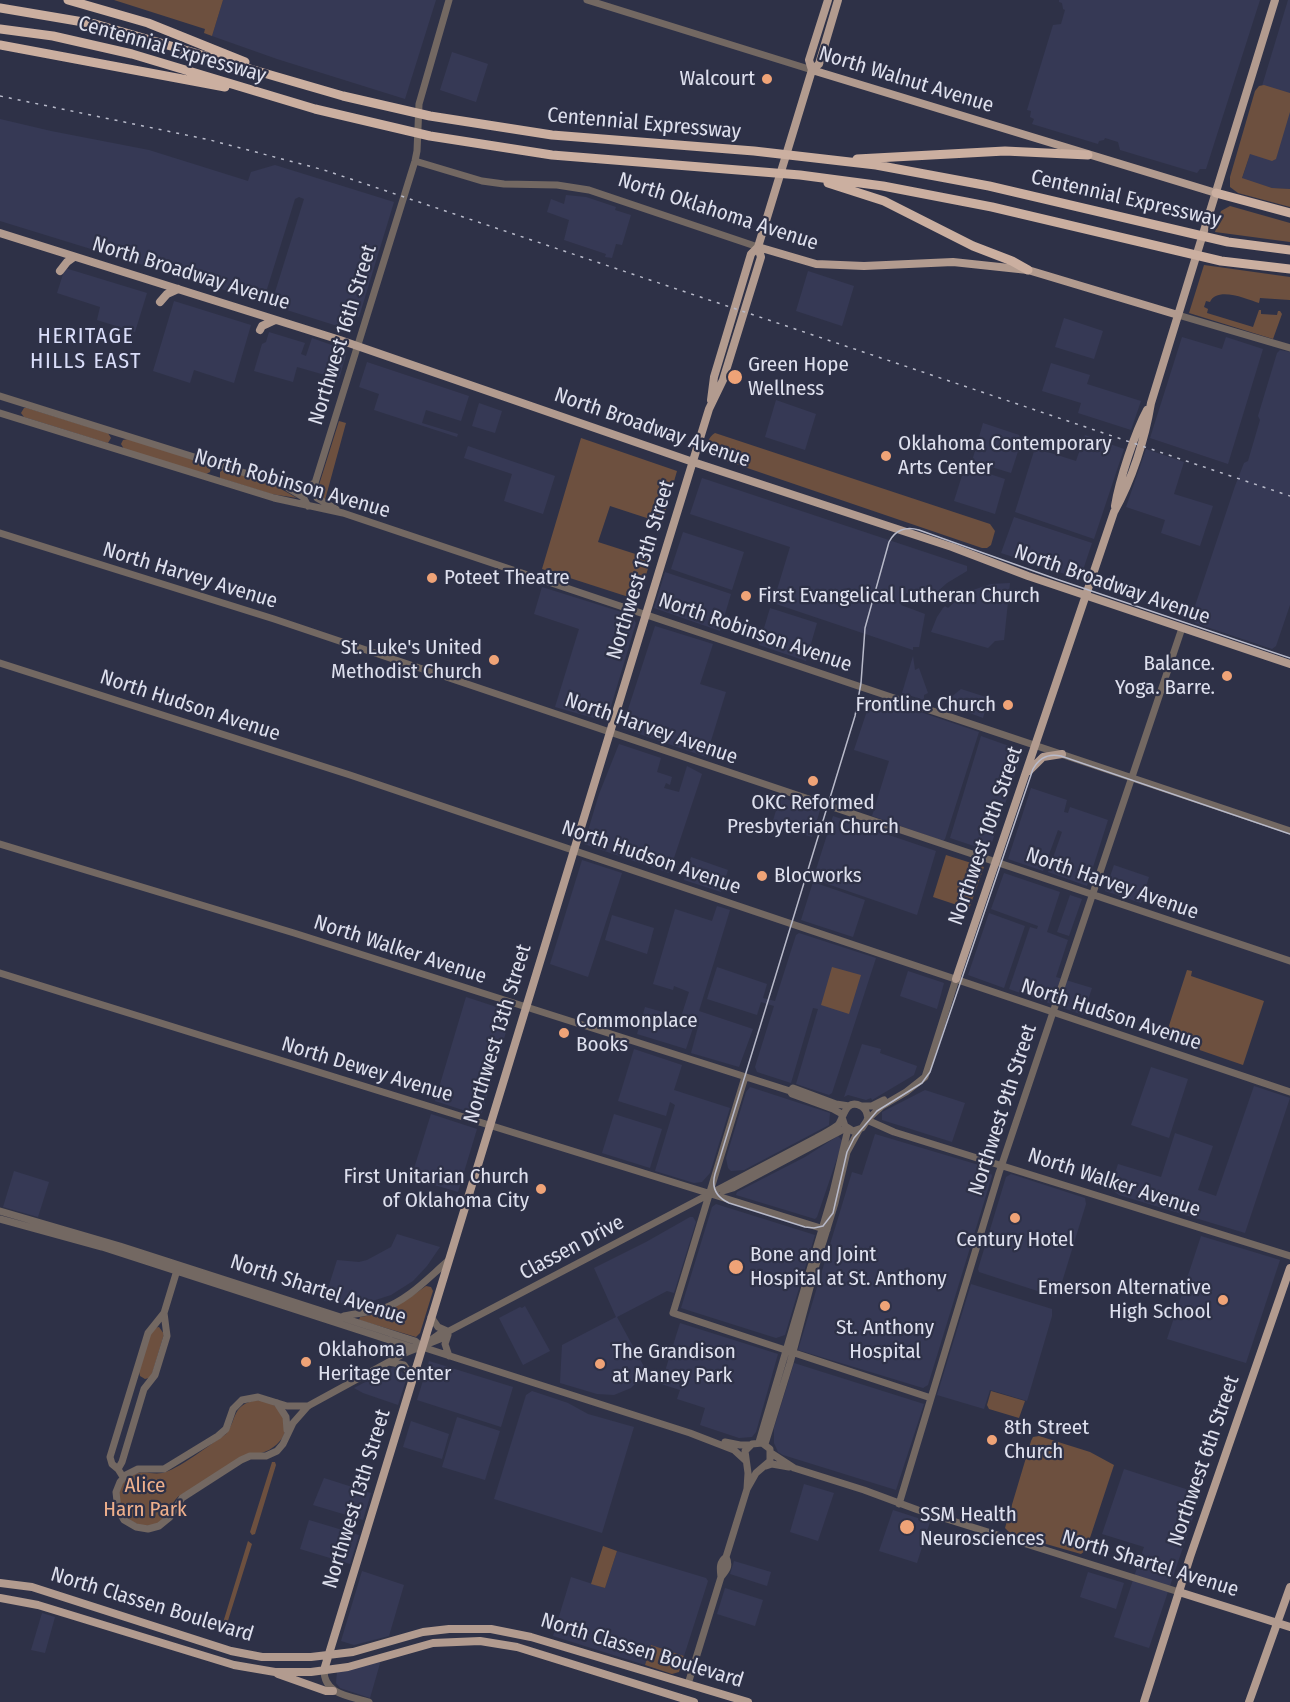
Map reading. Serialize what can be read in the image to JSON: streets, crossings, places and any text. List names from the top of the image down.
{
  "streets": {
    "highway": ["Centennial Expressway"],
    "main road": [
      "North Walnut Avenue",
      "North Oklahoma Avenue",
      "North Broadway Avenue",
      "Northwest 13th Street",
      "Northwest 10th Street",
      "North Shartel Avenue",
      "Northwest 6th Street",
      "North Classen Boulevard"
    ],
    "street": [
      "Northwest 16th Street",
      "North Robinson Avenue",
      "North Harvey Avenue",
      "North Hudson Avenue",
      "North Walker Avenue",
      "North Dewey Avenue",
      "Northwest 9th Street",
      "Classen Drive"
    ]
  },
  "crossings": [
    ["North Walnut Avenue", "Northwest 13th Street"],
    ["North Walnut Avenue", "Northwest 10th Street"],
    ["North Oklahoma Avenue", "Northwest 16th Street"],
    ["North Oklahoma Avenue", "Northwest 13th Street"],
    ["North Oklahoma Avenue", "Northwest 10th Street"],
    ["North Broadway Avenue", "Northwest 16th Street"],
    ["North Broadway Avenue", "Northwest 13th Street"],
    ["North Broadway Avenue", "Northwest 10th Street"],
    ["North Broadway Avenue", "Northwest 9th Street"],
    ["North Robinson Avenue", "Northwest 13th Street"],
    ["North Robinson Avenue", "Northwest 10th Street"],
    ["North Robinson Avenue", "Northwest 9th Street"],
    ["Northwest 13th Street", "North Harvey Avenue"],
    ["Northwest 13th Street", "North Hudson Avenue"],
    ["Northwest 13th Street", "North Walker Avenue"],
    ["Northwest 13th Street", "North Dewey Avenue"],
    ["Northwest 13th Street", "Classen Drive"],
    ["Northwest 13th Street", "North Shartel Avenue"],
    ["Northwest 13th Street", "North Classen Boulevard"],
    ["North Harvey Avenue", "Northwest 10th Street"],
    ["North Harvey Avenue", "Northwest 9th Street"],
    ["North Hudson Avenue", "Northwest 10th Street"],
    ["North Hudson Avenue", "Northwest 9th Street"],
    ["Northwest 10th Street", "North Walker Avenue"],
    ["Northwest 10th Street", "Classen Drive"],
    ["North Walker Avenue", "Northwest 9th Street"],
    ["North Walker Avenue", "Classen Drive"],
    ["North Dewey Avenue", "Classen Drive"],
    ["Northwest 9th Street", "North Shartel Avenue"],
    ["Classen Drive", "North Shartel Avenue"],
    ["North Shartel Avenue", "Northwest 6th Street"]
  ],
  "districts": ["HERITAGE HILLS EAST"],
  "parks": ["Alice Harn Park"],
  "places": [
    "Walcourt",
    "Green Hope Wellness",
    "Oklahoma Contemporary Arts Center",
    "Poteet Theatre",
    "First Evangelical Lutheran Church",
    "St. Luke's United Methodist Church",
    "Balance. Yoga. Barre.",
    "Frontline Church",
    "OKC Reformed Presbyterian Church",
    "Blocworks",
    "Commonplace Books",
    "First Unitarian Church of Oklahoma City",
    "Century Hotel",
    "Bone and Joint Hospital at St. Anthony",
    "Emerson Alternative High School",
    "St. Anthony Hospital",
    "Oklahoma Heritage Center",
    "The Grandison at Maney Park",
    "8th Street Church",
    "SSM Health Neurosciences"
  ]
}
